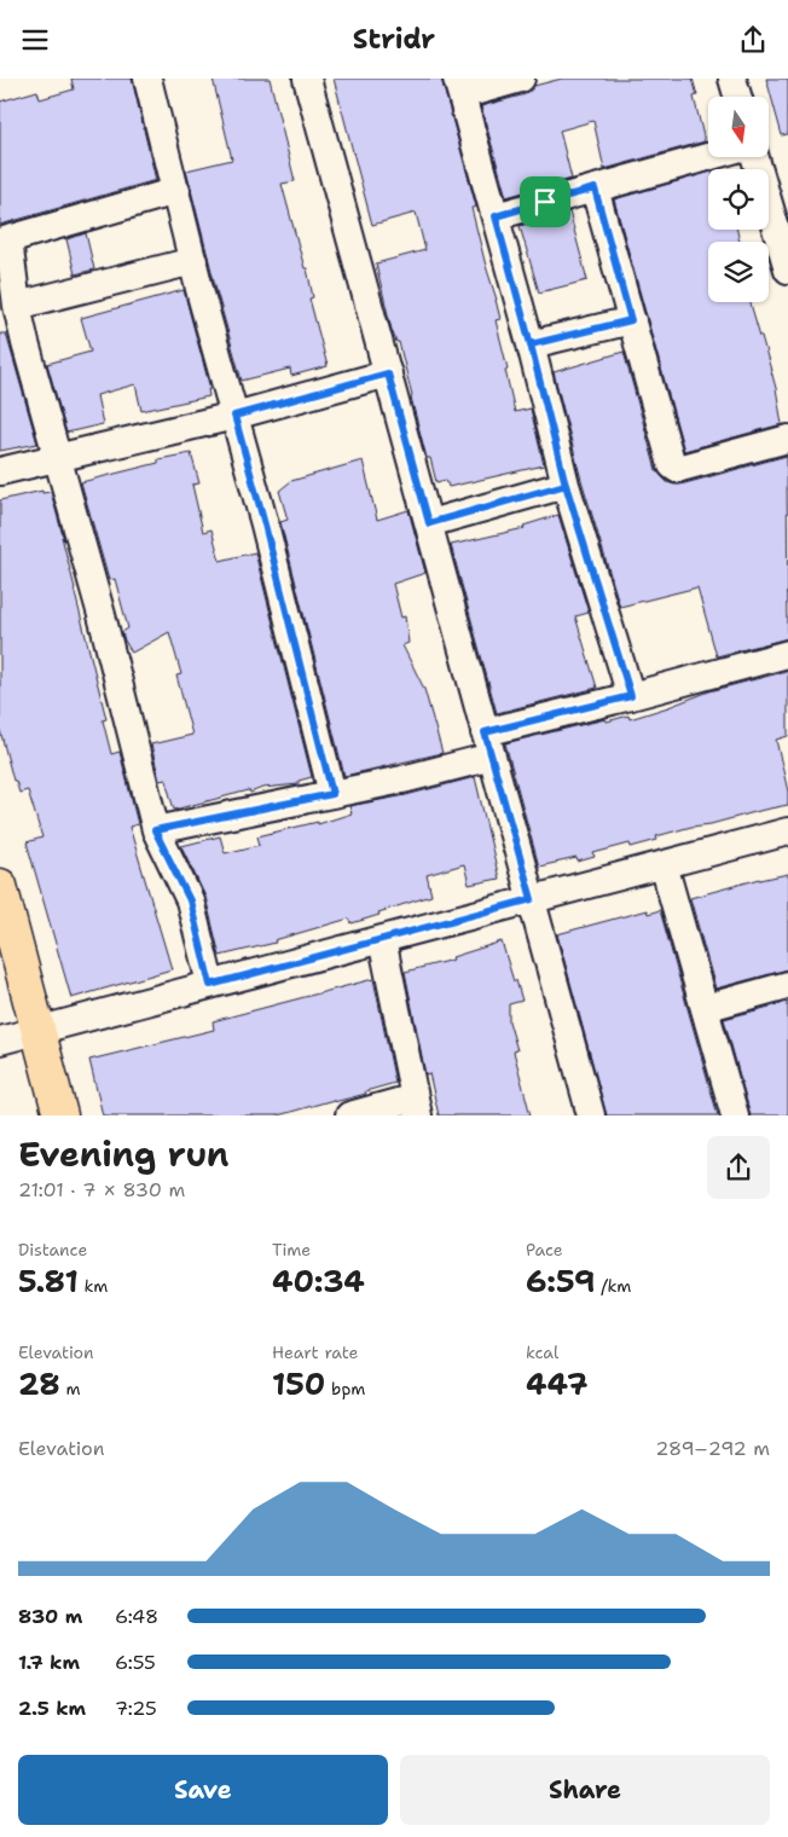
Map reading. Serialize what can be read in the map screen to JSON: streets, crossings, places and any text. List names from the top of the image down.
{
  "north": "bottom",
  "page": {
    "header": "Stridr",
    "heading": ["Evening run", "21:01 · 7 × 830 m"],
    "stats": [
      ["Distance", "5.81 km"],
      ["Time", "40:34"],
      ["Pace", "6:59 /km"],
      ["Elevation", "28 m"],
      ["Heart rate", "150 bpm"],
      ["kcal", "447"]
    ],
    "chart": ["Elevation", "289–292 m"],
    "list": [
      {
        "name": "830 m",
        "note": "6:48"
      },
      {
        "name": "1.7 km",
        "note": "6:55"
      },
      {
        "name": "2.5 km",
        "note": "7:25"
      }
    ],
    "buttons": ["Save", "Share"]
  }
}
